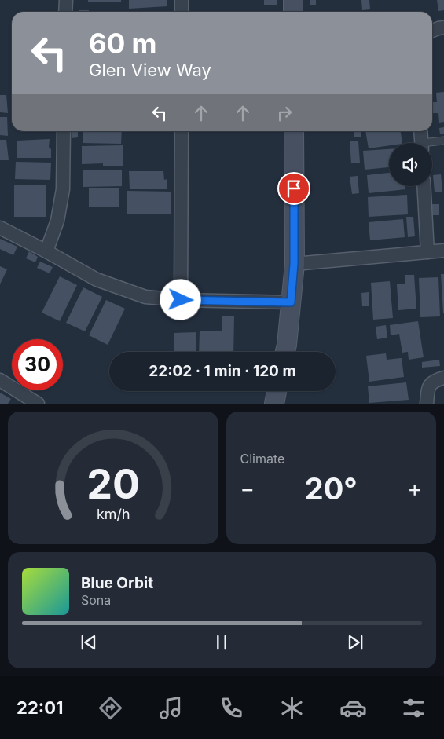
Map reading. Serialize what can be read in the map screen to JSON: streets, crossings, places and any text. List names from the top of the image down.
{
  "page": {
    "turn": ["60 m", "Glen View Way"],
    "limit": "30",
    "trip": "22:02 · 1 min · 120 m",
    "tile": "Climate",
    "heat": ["−", "20°", "+"],
    "song": ["Blue Orbit", "Sona"],
    "tabs": "22:01",
    "gauge": ["20", "km/h"]
  }
}
